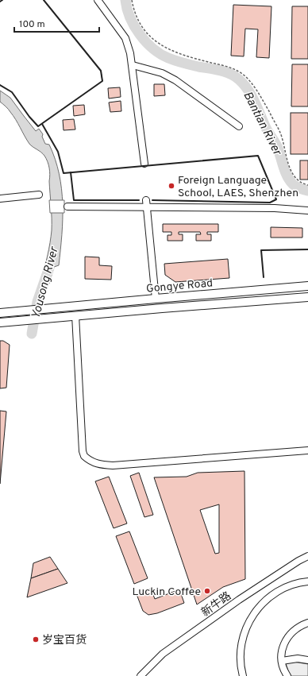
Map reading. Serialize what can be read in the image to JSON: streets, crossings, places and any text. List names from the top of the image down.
{
  "streets": {
    "main road": ["Gongye Road"],
    "street": ["新牛路"]
  },
  "water": ["Bantian River", "Yousong River"],
  "places": ["Foreign Language School, LAES, Shenzhen", "Luckin Coffee", "岁宝百货"],
  "scale_bar": "100 m"
}
